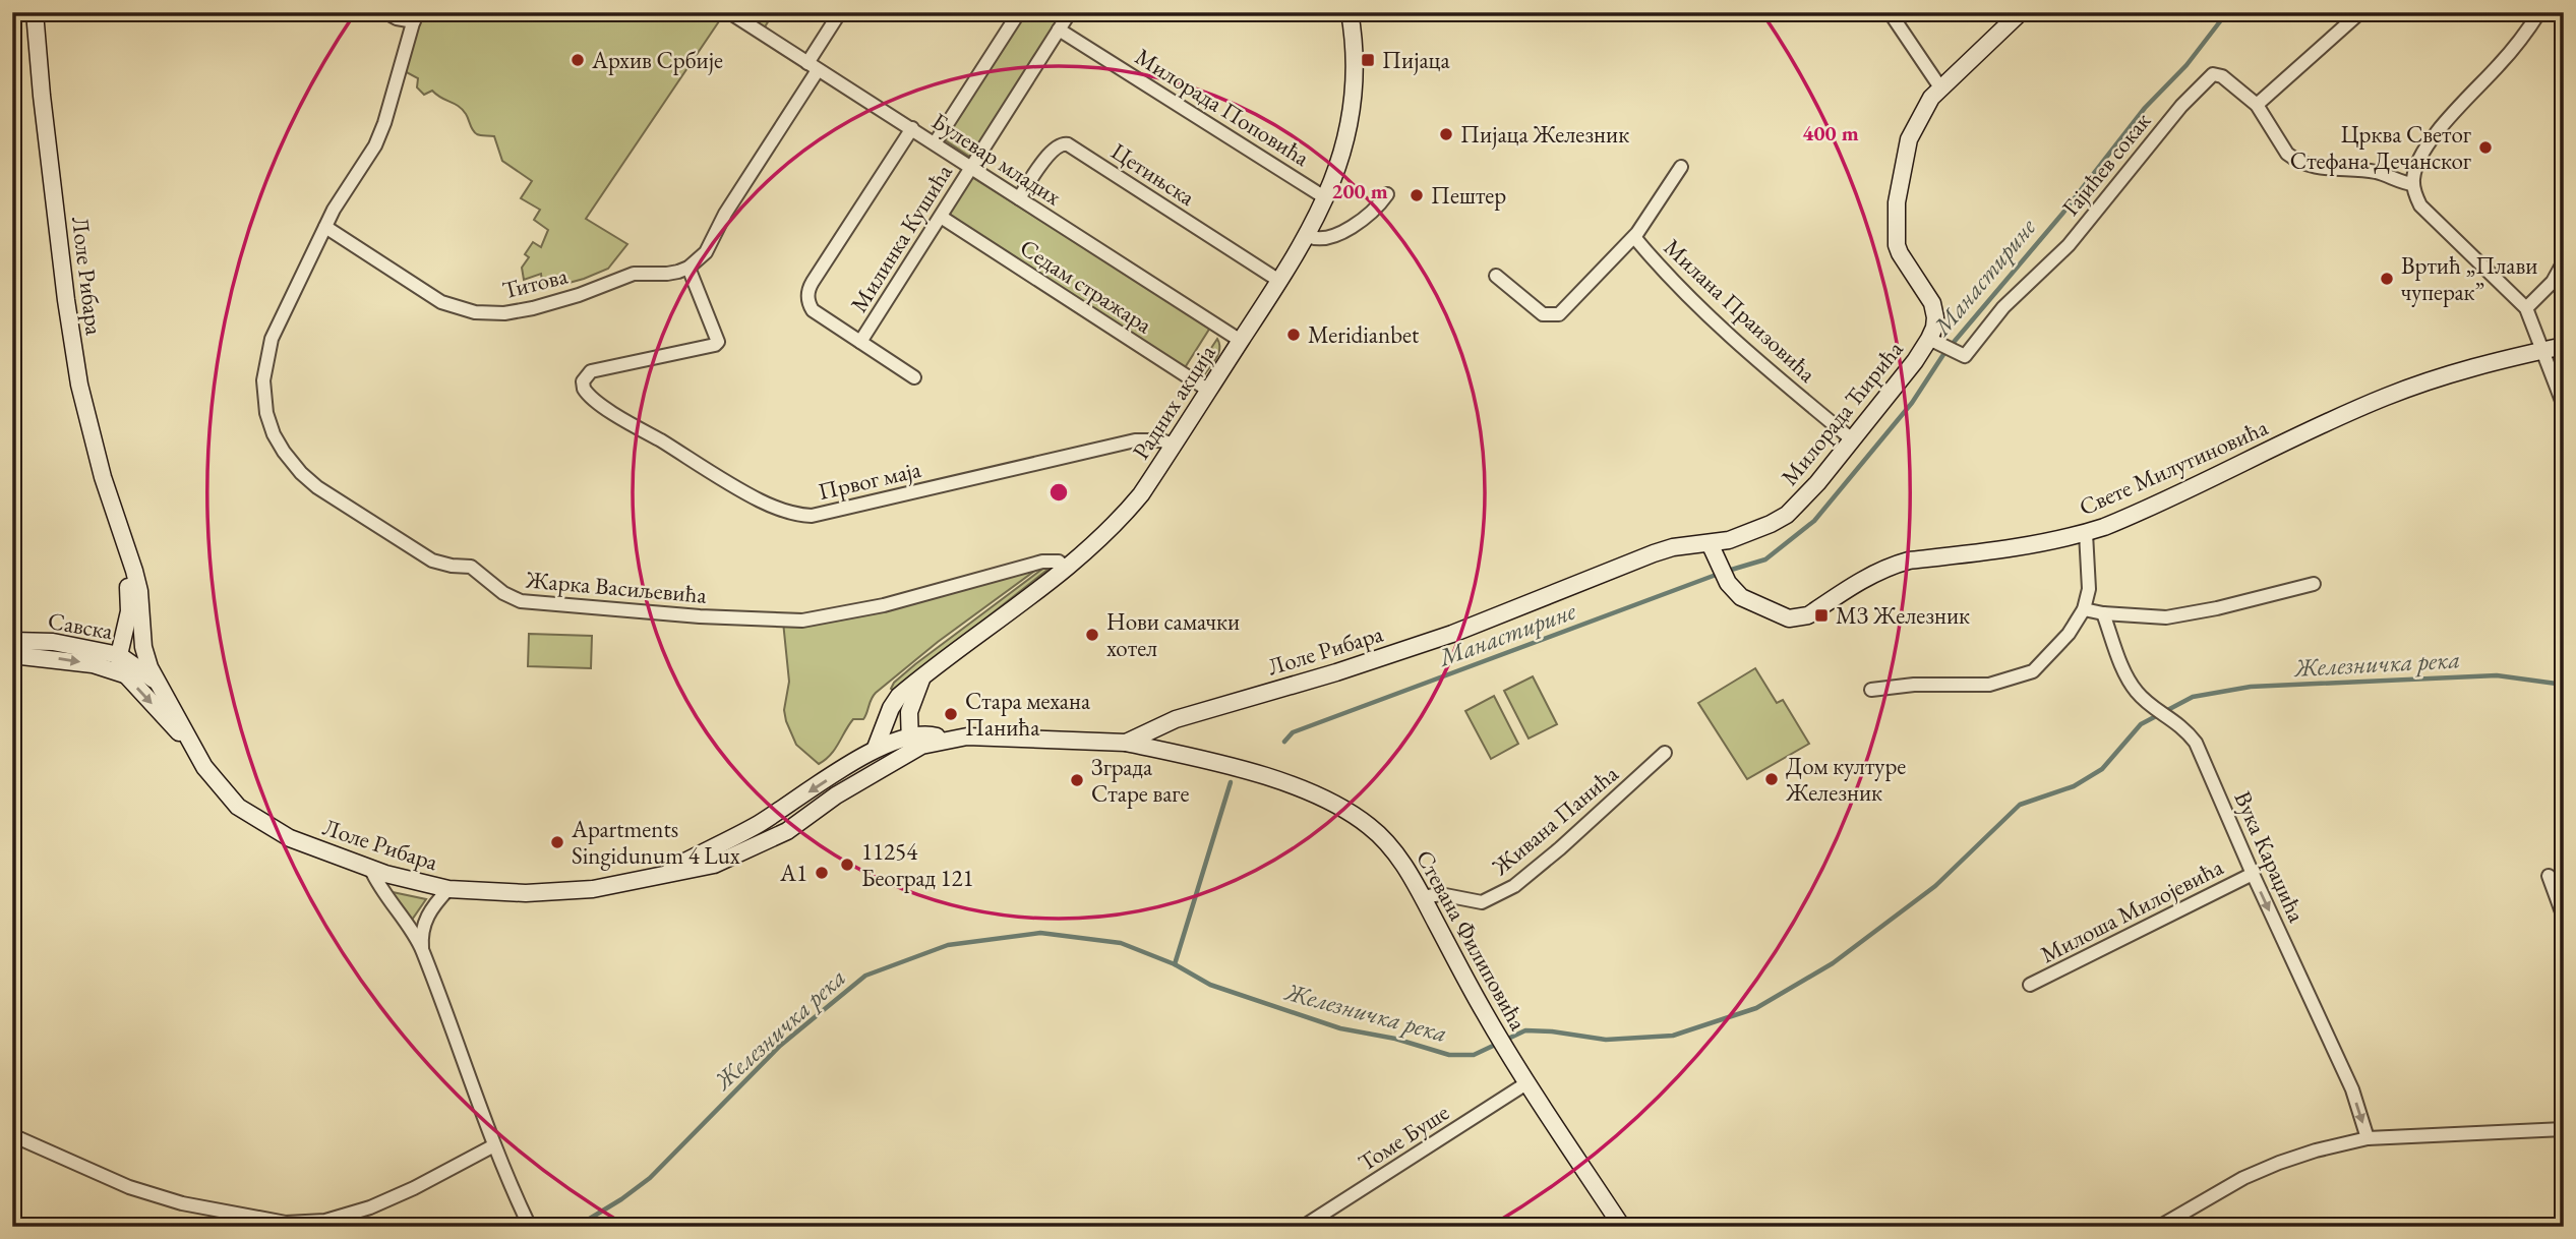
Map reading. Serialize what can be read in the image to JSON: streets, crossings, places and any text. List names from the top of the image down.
{
  "streets": {
    "main road": [
      "Лоле Рибара",
      "Радних акција",
      "Милорада Ћирића",
      "Свете Милутиновића",
      "Савска",
      "Стевана Филиповића"
    ],
    "street": [
      "Милорада Поповића",
      "Булевар младих",
      "Гајићев сокак",
      "Цетињска",
      "Милинка Кушића",
      "Титова",
      "Седам стражара",
      "Милана Праизовића",
      "Првог маја",
      "Жарка Васиљевића",
      "Живана Панића",
      "Вука Караџића",
      "Милоша Милојевића",
      "Томе Буше"
    ]
  },
  "crossings": [
    ["Милорада Поповића", "Милинка Кушића"],
    ["Милорада Поповића", "Радних акција"],
    ["Булевар младих", "Цетињска"],
    ["Булевар младих", "Милинка Кушића"],
    ["Булевар младих", "Радних акција"],
    ["Гајићев сокак", "Милорада Ћирића"],
    ["Цетињска", "Радних акција"],
    ["Милинка Кушића", "Седам стражара"],
    ["Лоле Рибара", "Милорада Ћирића"],
    ["Лоле Рибара", "Свете Милутиновића"],
    ["Лоле Рибара", "Савска"],
    ["Лоле Рибара", "Стевана Филиповића"],
    ["Титова", "Првог маја"],
    ["Титова", "Жарка Васиљевића"],
    ["Седам стражара", "Радних акција"],
    ["Милана Праизовића", "Милорада Ћирића"],
    ["Радних акција", "Првог маја"],
    ["Радних акција", "Жарка Васиљевића"],
    ["Милорада Ћирића", "Свете Милутиновића"],
    ["Живана Панића", "Стевана Филиповића"],
    ["Вука Караџића", "Милоша Милојевића"],
    ["Стевана Филиповића", "Томе Буше"]
  ],
  "one_way": ["Вука Караџића"],
  "water": ["Манастирине", "Железничка река"],
  "places": {
    "other": [
      "Архив Србије",
      "Пијаца Железник",
      "Црква Светог Стефана Дечанског",
      "Пештер",
      "Вртић „Плави чуперак”",
      "Meridianbet",
      "Нови самачки хотел",
      "Стара механа Панића",
      "Дом културе Железник",
      "Зграда Старе ваге",
      "Apartments Singidunum 4 Lux",
      "11254 Београд 121",
      "A1"
    ],
    "transit": ["Пијаца", "МЗ Железник"]
  },
  "rings": ["400 m", "200 m"]
}
